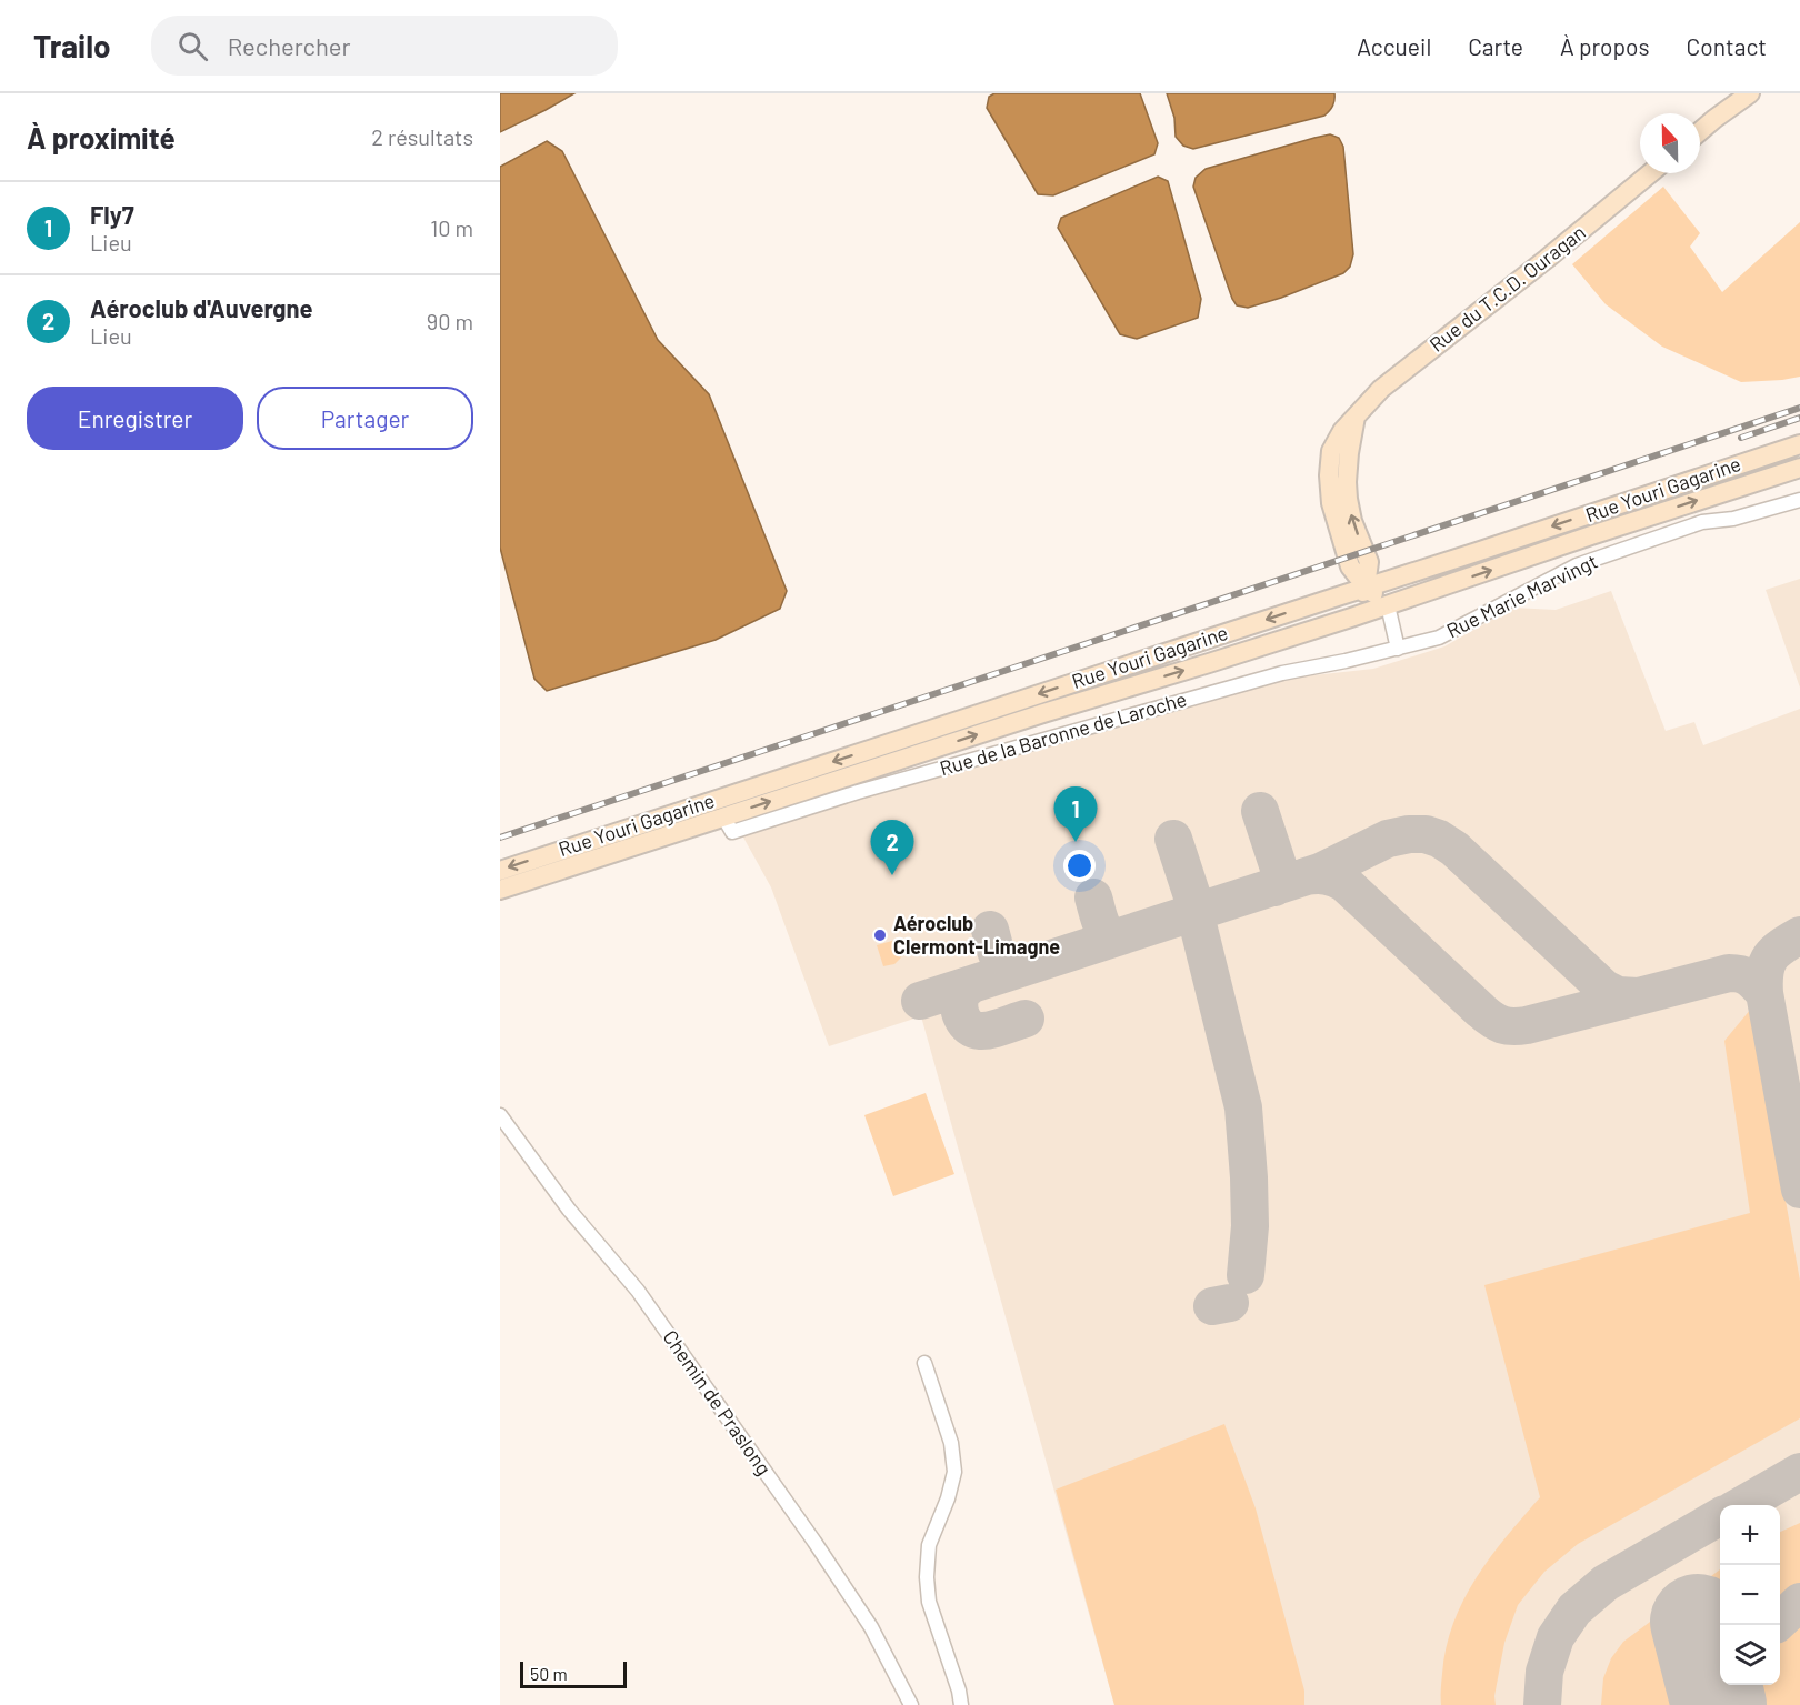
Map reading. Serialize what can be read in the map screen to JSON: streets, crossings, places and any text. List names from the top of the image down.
{
  "streets": {
    "main road": ["Rue du T.C.D. Ouragan", "Rue Youri Gagarine"],
    "street": ["Rue Marie Marvingt", "Rue de la Baronne de Laroche", "Chemin de Praslong"]
  },
  "crossings": [
    ["Rue du T.C.D. Ouragan", "Rue Youri Gagarine"],
    ["Rue Youri Gagarine", "Rue de la Baronne de Laroche"],
    ["Rue Marie Marvingt", "Rue de la Baronne de Laroche"]
  ],
  "places": ["Aéroclub Clermont-Limagne"],
  "scale_bar": "50 m",
  "north": "top",
  "page": {
    "header": "Trailo",
    "search": "Rechercher",
    "nav": [
      "Accueil",
      "Carte",
      "À propos",
      "Contact"
    ],
    "heading": ["À proximité", "2 résultats"],
    "list": [
      {
        "mark": "1",
        "name": "Fly7",
        "note": "Lieu",
        "value": "10 m"
      },
      {
        "mark": "2",
        "name": "Aéroclub d'Auvergne",
        "note": "Lieu",
        "value": "90 m"
      }
    ],
    "buttons": ["Enregistrer", "Partager"],
    "pins": ["1", "2"],
    "map_buttons": ["+", "−"],
    "scale": "50 m"
  }
}
